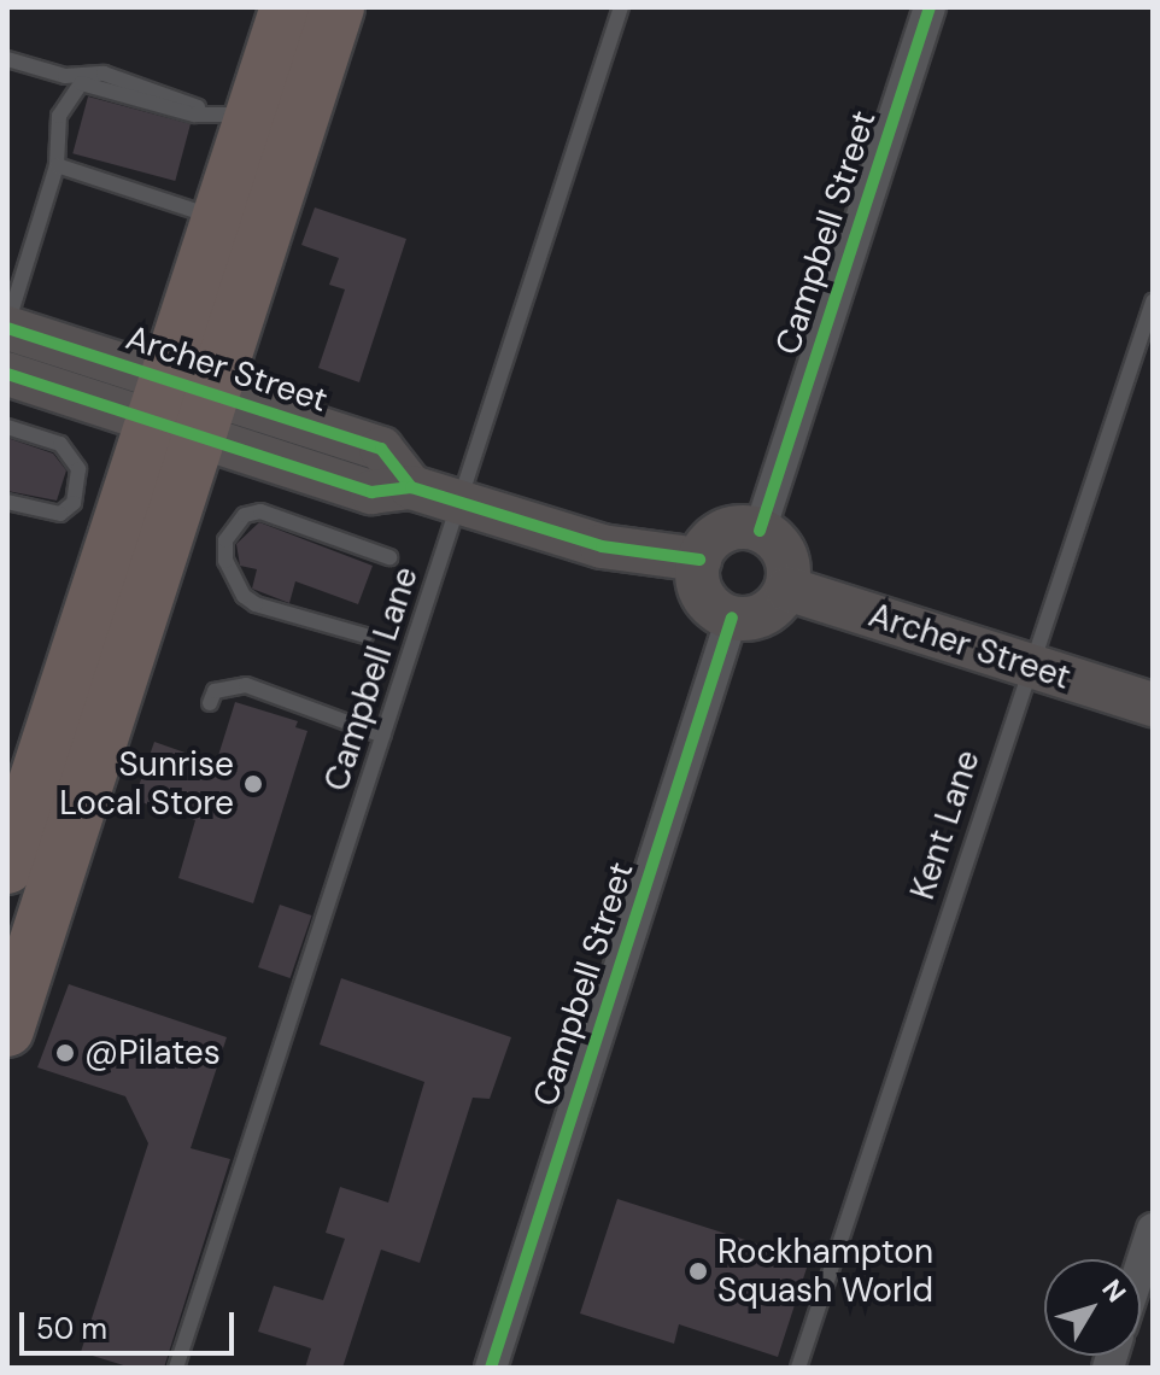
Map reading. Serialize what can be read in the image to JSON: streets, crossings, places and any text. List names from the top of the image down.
{
  "streets": {
    "street": ["Campbell Street", "Archer Street"],
    "lane": ["Campbell Lane", "Kent Lane"]
  },
  "crossings": [
    ["Campbell Street", "Archer Street"],
    ["Archer Street", "Campbell Lane"],
    ["Archer Street", "Kent Lane"]
  ],
  "places": ["Sunrise Local Store", "@Pilates", "Rockhampton Squash World"],
  "scale_bar": "50 m",
  "north": "top right"
}
